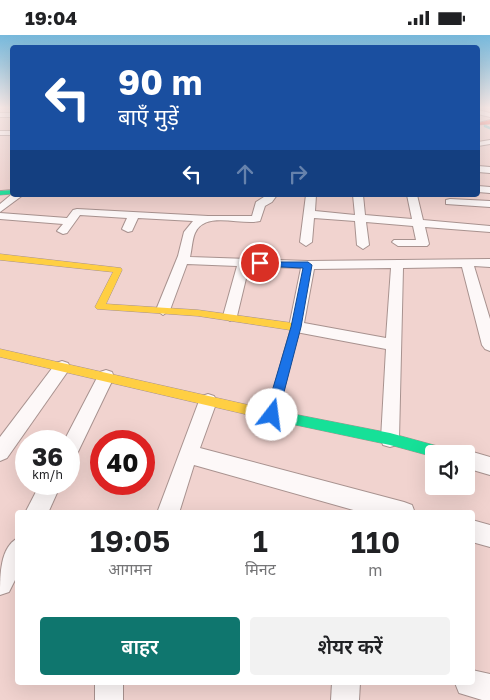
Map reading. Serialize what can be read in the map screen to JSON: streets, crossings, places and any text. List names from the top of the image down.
{
  "page": {
    "status": "19:04",
    "turn": ["90 m", "बाएँ मुड़ें"],
    "speed": "36 km/h",
    "limit": "40",
    "eta": [
      "19:05",
      "आगमन",
      "1",
      "मिनट",
      "110",
      "m"
    ],
    "buttons": ["बाहर", "शेयर करें"]
  }
}
